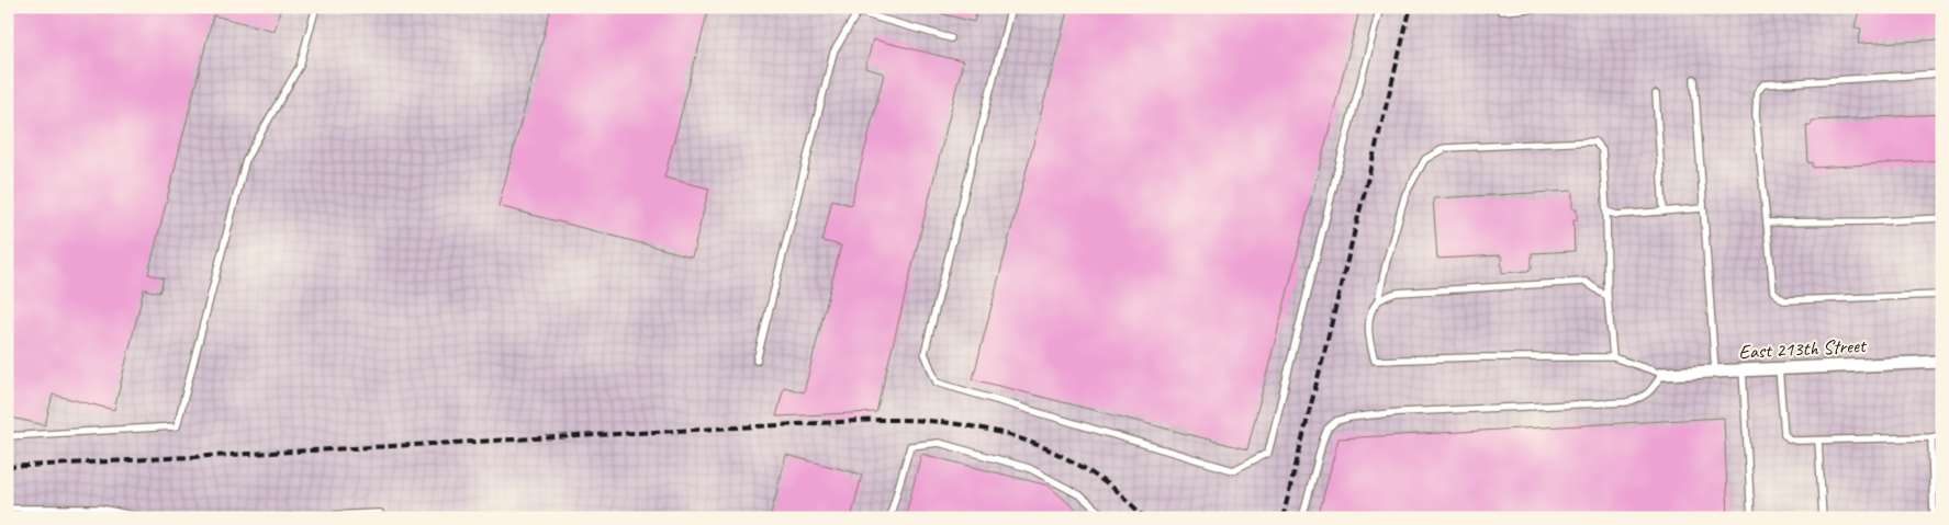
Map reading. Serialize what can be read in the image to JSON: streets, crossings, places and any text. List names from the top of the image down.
{
  "streets": {
    "street": ["East 213th Street"]
  }
}
